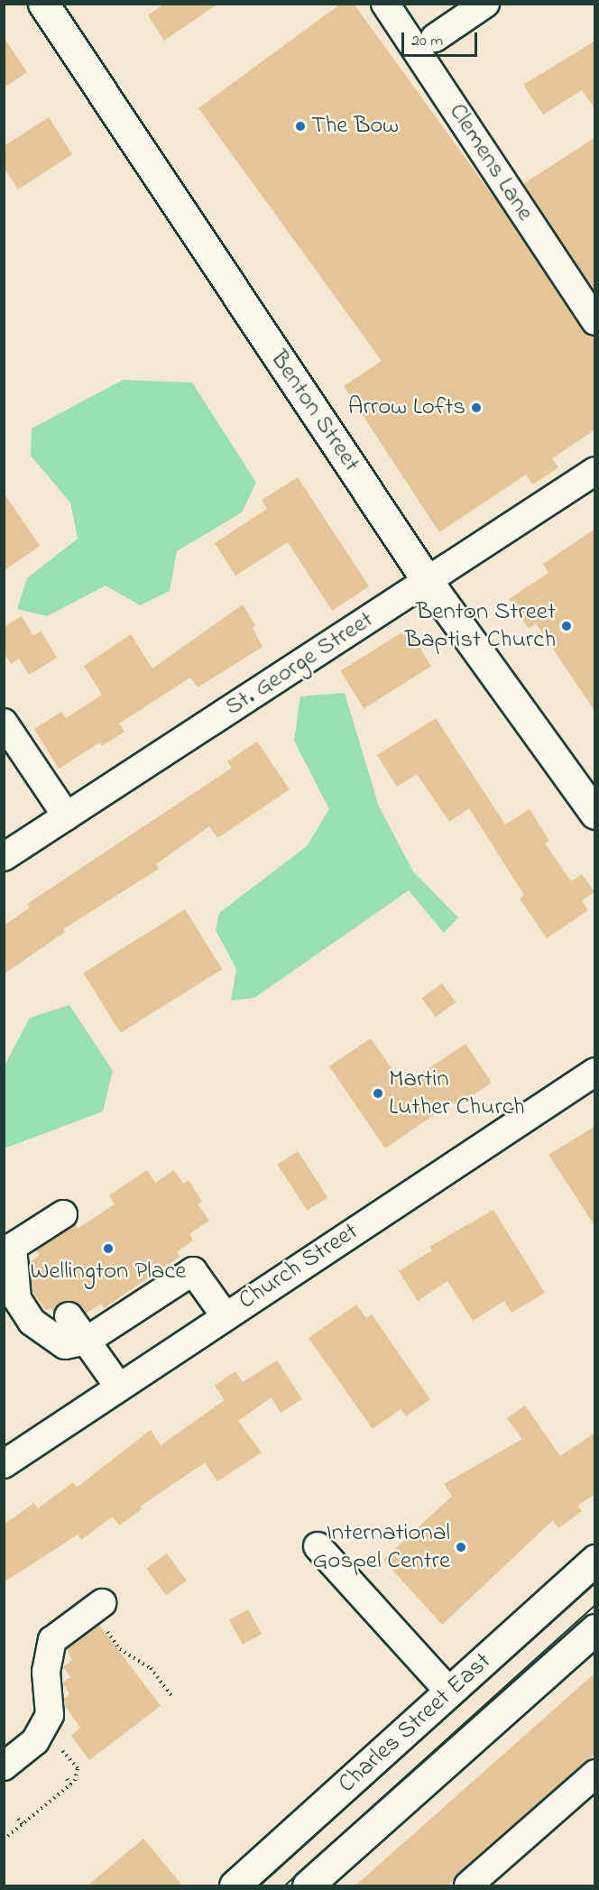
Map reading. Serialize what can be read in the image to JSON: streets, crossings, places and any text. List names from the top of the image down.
{
  "streets": {
    "main road": ["Benton Street", "Charles Street East"],
    "street": ["Clemens Lane", "St. George Street", "Church Street"]
  },
  "crossings": [
    ["Benton Street", "St. George Street"]
  ],
  "places": [
    "The Bow",
    "Arrow Lofts",
    "Benton Street Baptist Church",
    "Martin Luther Church",
    "Wellington Place",
    "International Gospel Centre"
  ],
  "scale_bar": "20 m"
}
